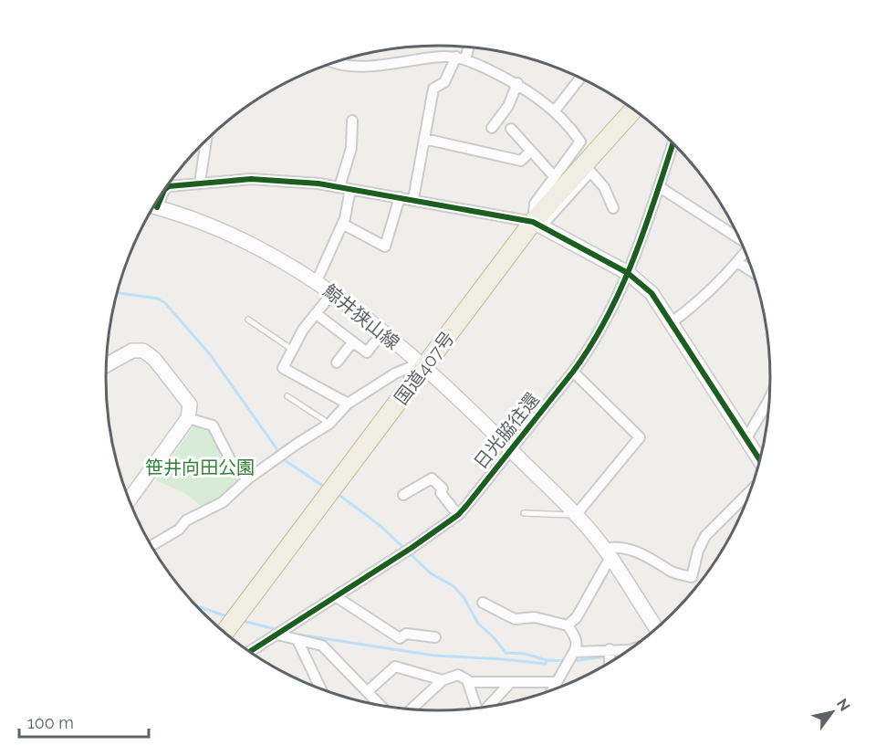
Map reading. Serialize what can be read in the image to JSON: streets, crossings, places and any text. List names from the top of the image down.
{
  "streets": {
    "highway": ["国道407号"],
    "main road": ["鯨井狭山線"],
    "street": ["日光脇往還"]
  },
  "crossings": [
    ["鯨井狭山線", "国道407号"],
    ["鯨井狭山線", "日光脇往還"]
  ],
  "parks": ["笹井向田公園"],
  "scale_bar": "100 m",
  "north": "top right"
}
